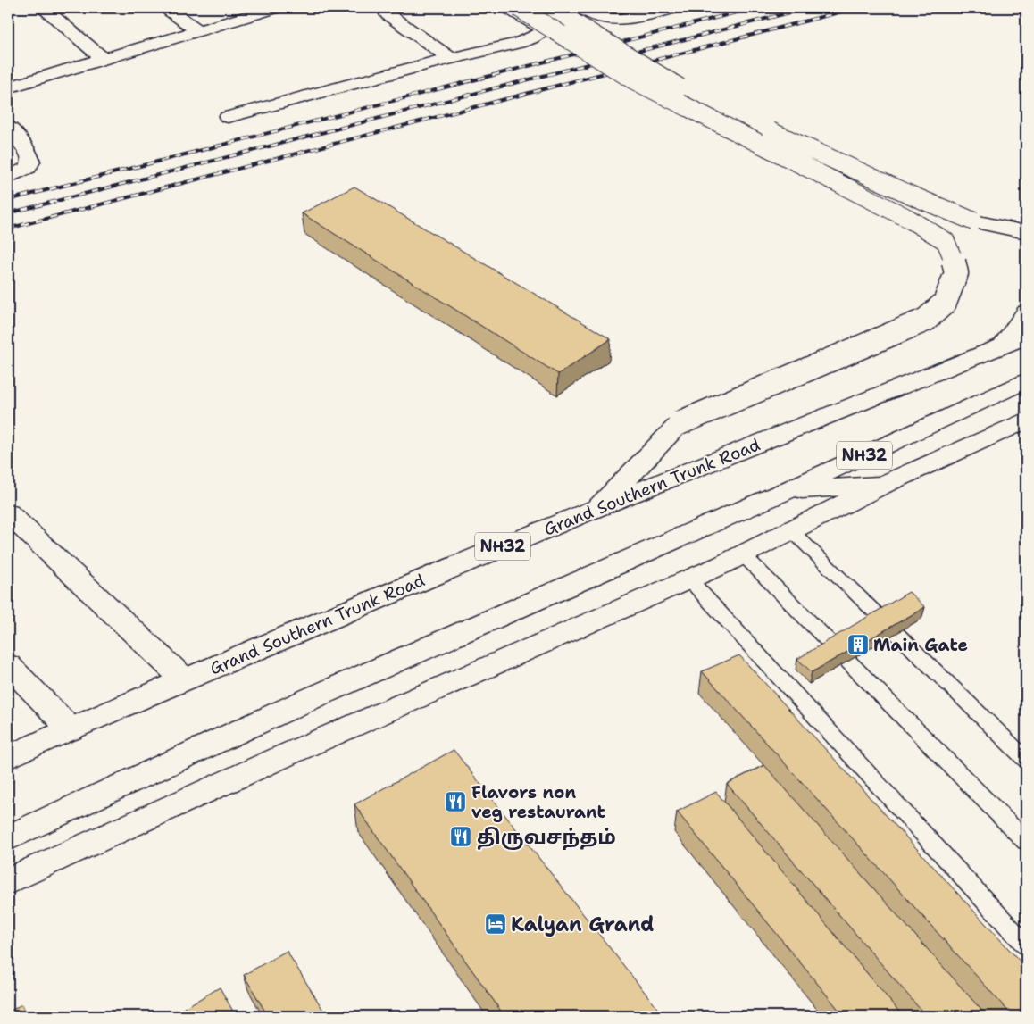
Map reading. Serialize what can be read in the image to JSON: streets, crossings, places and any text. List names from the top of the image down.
{
  "streets": {
    "main road": ["NH32", "Grand Southern Trunk Road"]
  },
  "crossings": [
    ["NH32", "Grand Southern Trunk Road"]
  ],
  "places": {
    "building": ["Main Gate"],
    "restaurant": ["Flavors non veg restaurant", "திருவசந்தம்"],
    "hotel": ["Kalyan Grand"]
  }
}
